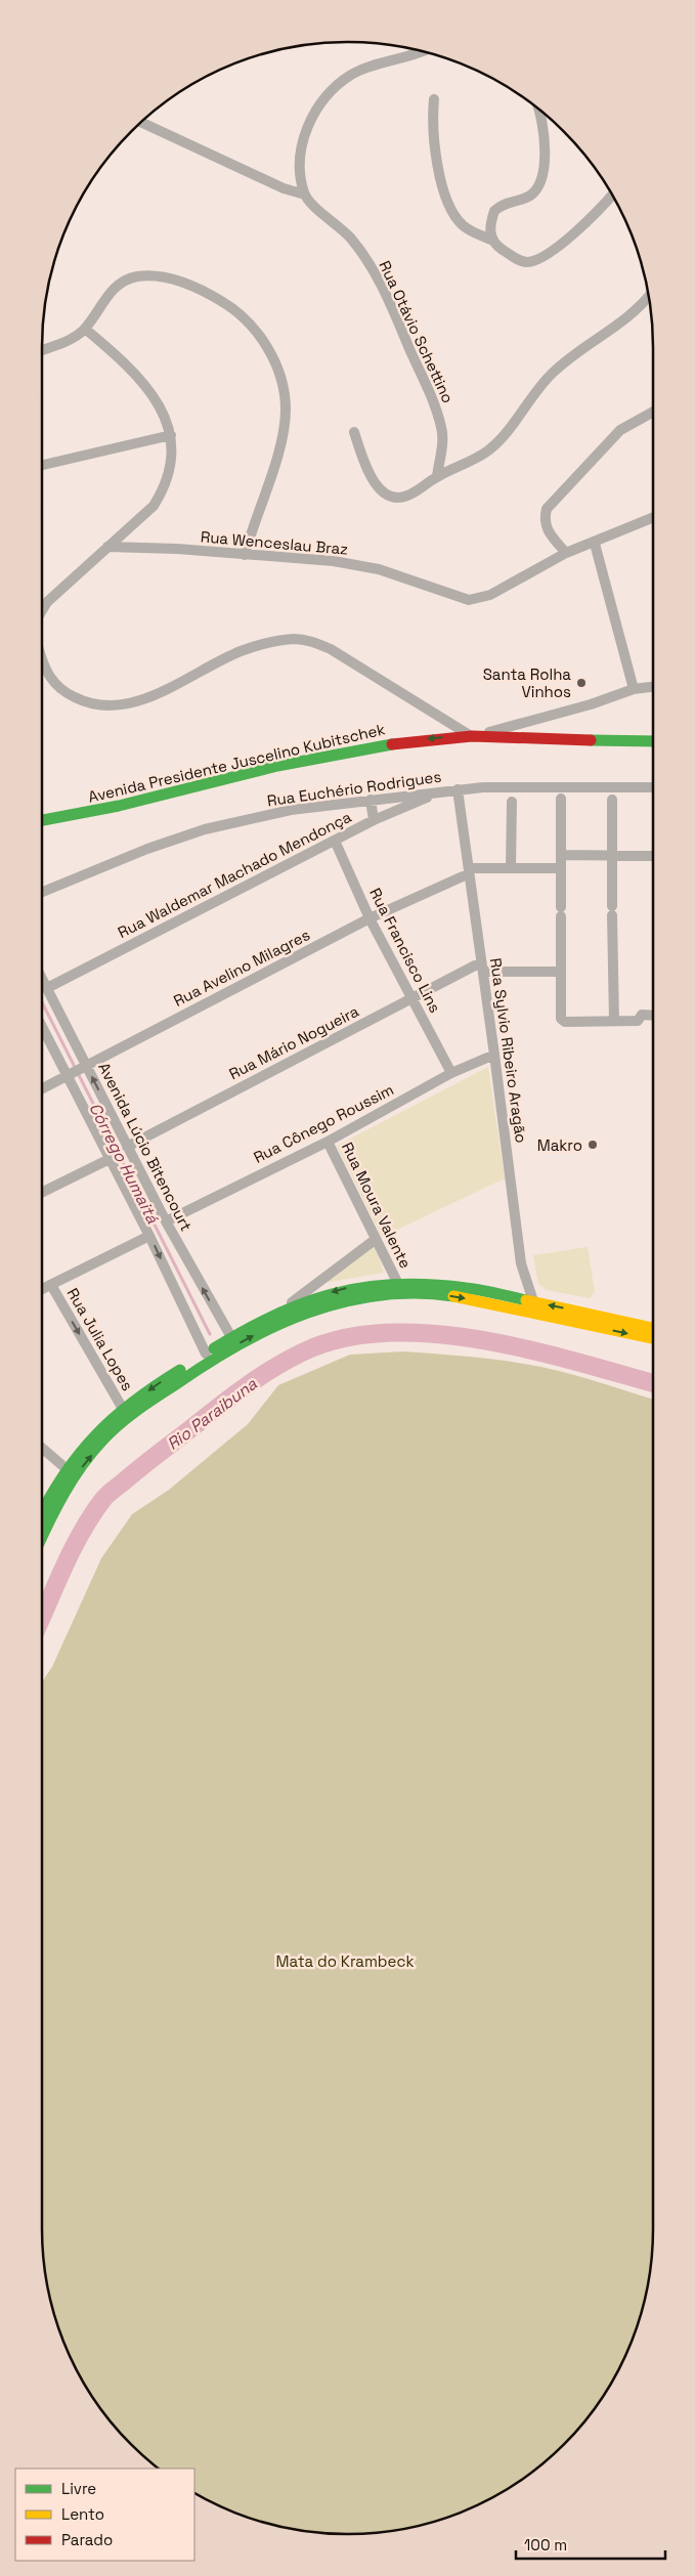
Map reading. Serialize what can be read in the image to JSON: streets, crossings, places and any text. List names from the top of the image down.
{
  "streets": {
    "main road": ["Avenida Presidente Juscelino Kubitschek"],
    "street": [
      "Rua Otávio Schettino",
      "Rua Wenceslau Braz",
      "Rua Euchério Rodrigues",
      "Rua Waldemar Machado Mendonça",
      "Rua Francisco Lins",
      "Rua Avelino Milagres",
      "Rua Mário Nogueira",
      "Rua Sylvio Ribeiro Aragão",
      "Rua Cônego Roussim",
      "Avenida Lúcio Bitencourt",
      "Rua Moura Valente",
      "Rua Julia Lopes"
    ]
  },
  "crossings": [
    ["Rua Euchério Rodrigues", "Rua Waldemar Machado Mendonça"],
    ["Rua Euchério Rodrigues", "Rua Sylvio Ribeiro Aragão"],
    ["Rua Waldemar Machado Mendonça", "Rua Francisco Lins"],
    ["Rua Waldemar Machado Mendonça", "Avenida Lúcio Bitencourt"],
    ["Rua Francisco Lins", "Rua Avelino Milagres"],
    ["Rua Francisco Lins", "Rua Mário Nogueira"],
    ["Rua Francisco Lins", "Rua Cônego Roussim"],
    ["Rua Avelino Milagres", "Rua Sylvio Ribeiro Aragão"],
    ["Rua Avelino Milagres", "Avenida Lúcio Bitencourt"],
    ["Rua Mário Nogueira", "Rua Sylvio Ribeiro Aragão"],
    ["Rua Mário Nogueira", "Avenida Lúcio Bitencourt"],
    ["Rua Sylvio Ribeiro Aragão", "Rua Cônego Roussim"],
    ["Rua Cônego Roussim", "Avenida Lúcio Bitencourt"],
    ["Rua Cônego Roussim", "Rua Moura Valente"]
  ],
  "one_way": ["Rua Julia Lopes"],
  "water": ["Córrego Humaitá", "Rio Paraibuna"],
  "parks": ["Mata do Krambeck"],
  "places": ["Santa Rolha Vinhos", "Makro"],
  "legend": ["Livre", "Lento", "Parado"],
  "scale_bar": "100 m"
}
